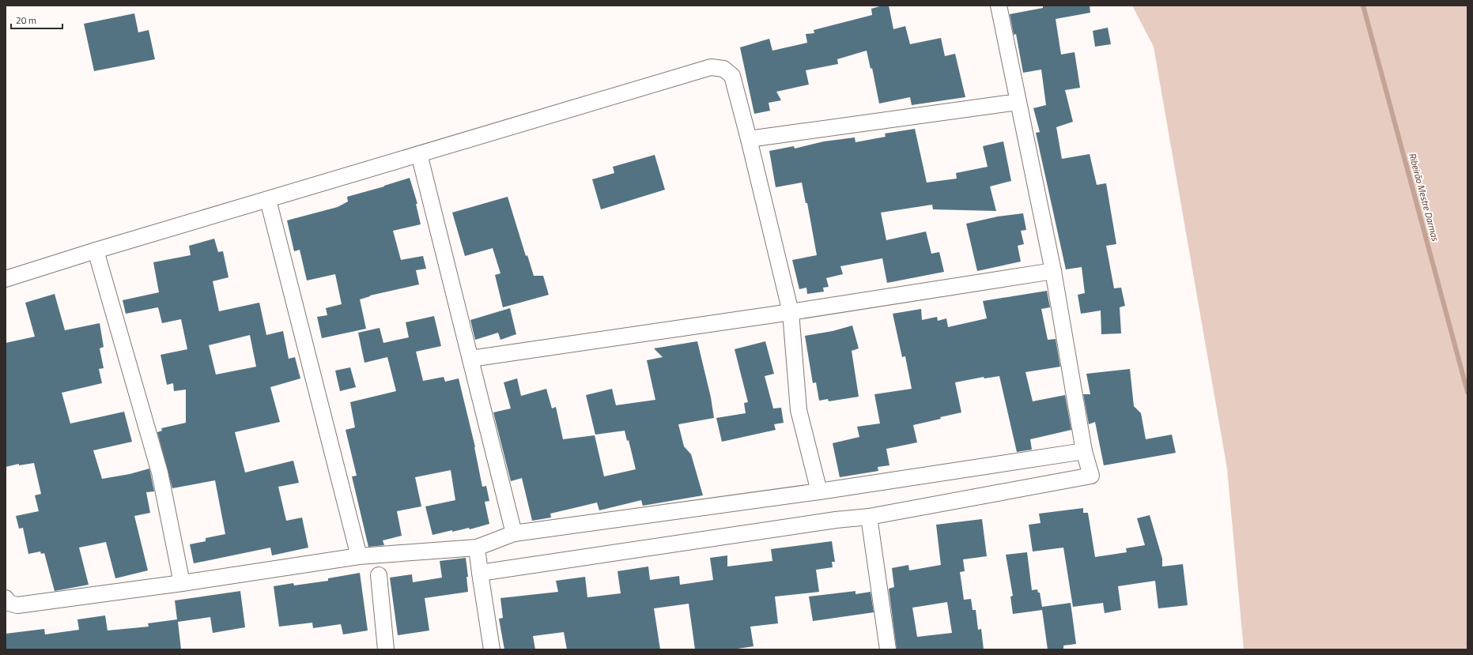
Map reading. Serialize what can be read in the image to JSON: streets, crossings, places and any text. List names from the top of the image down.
{
  "water": ["Ribeirão Mestre Darmas"],
  "scale_bar": "20 m"
}
